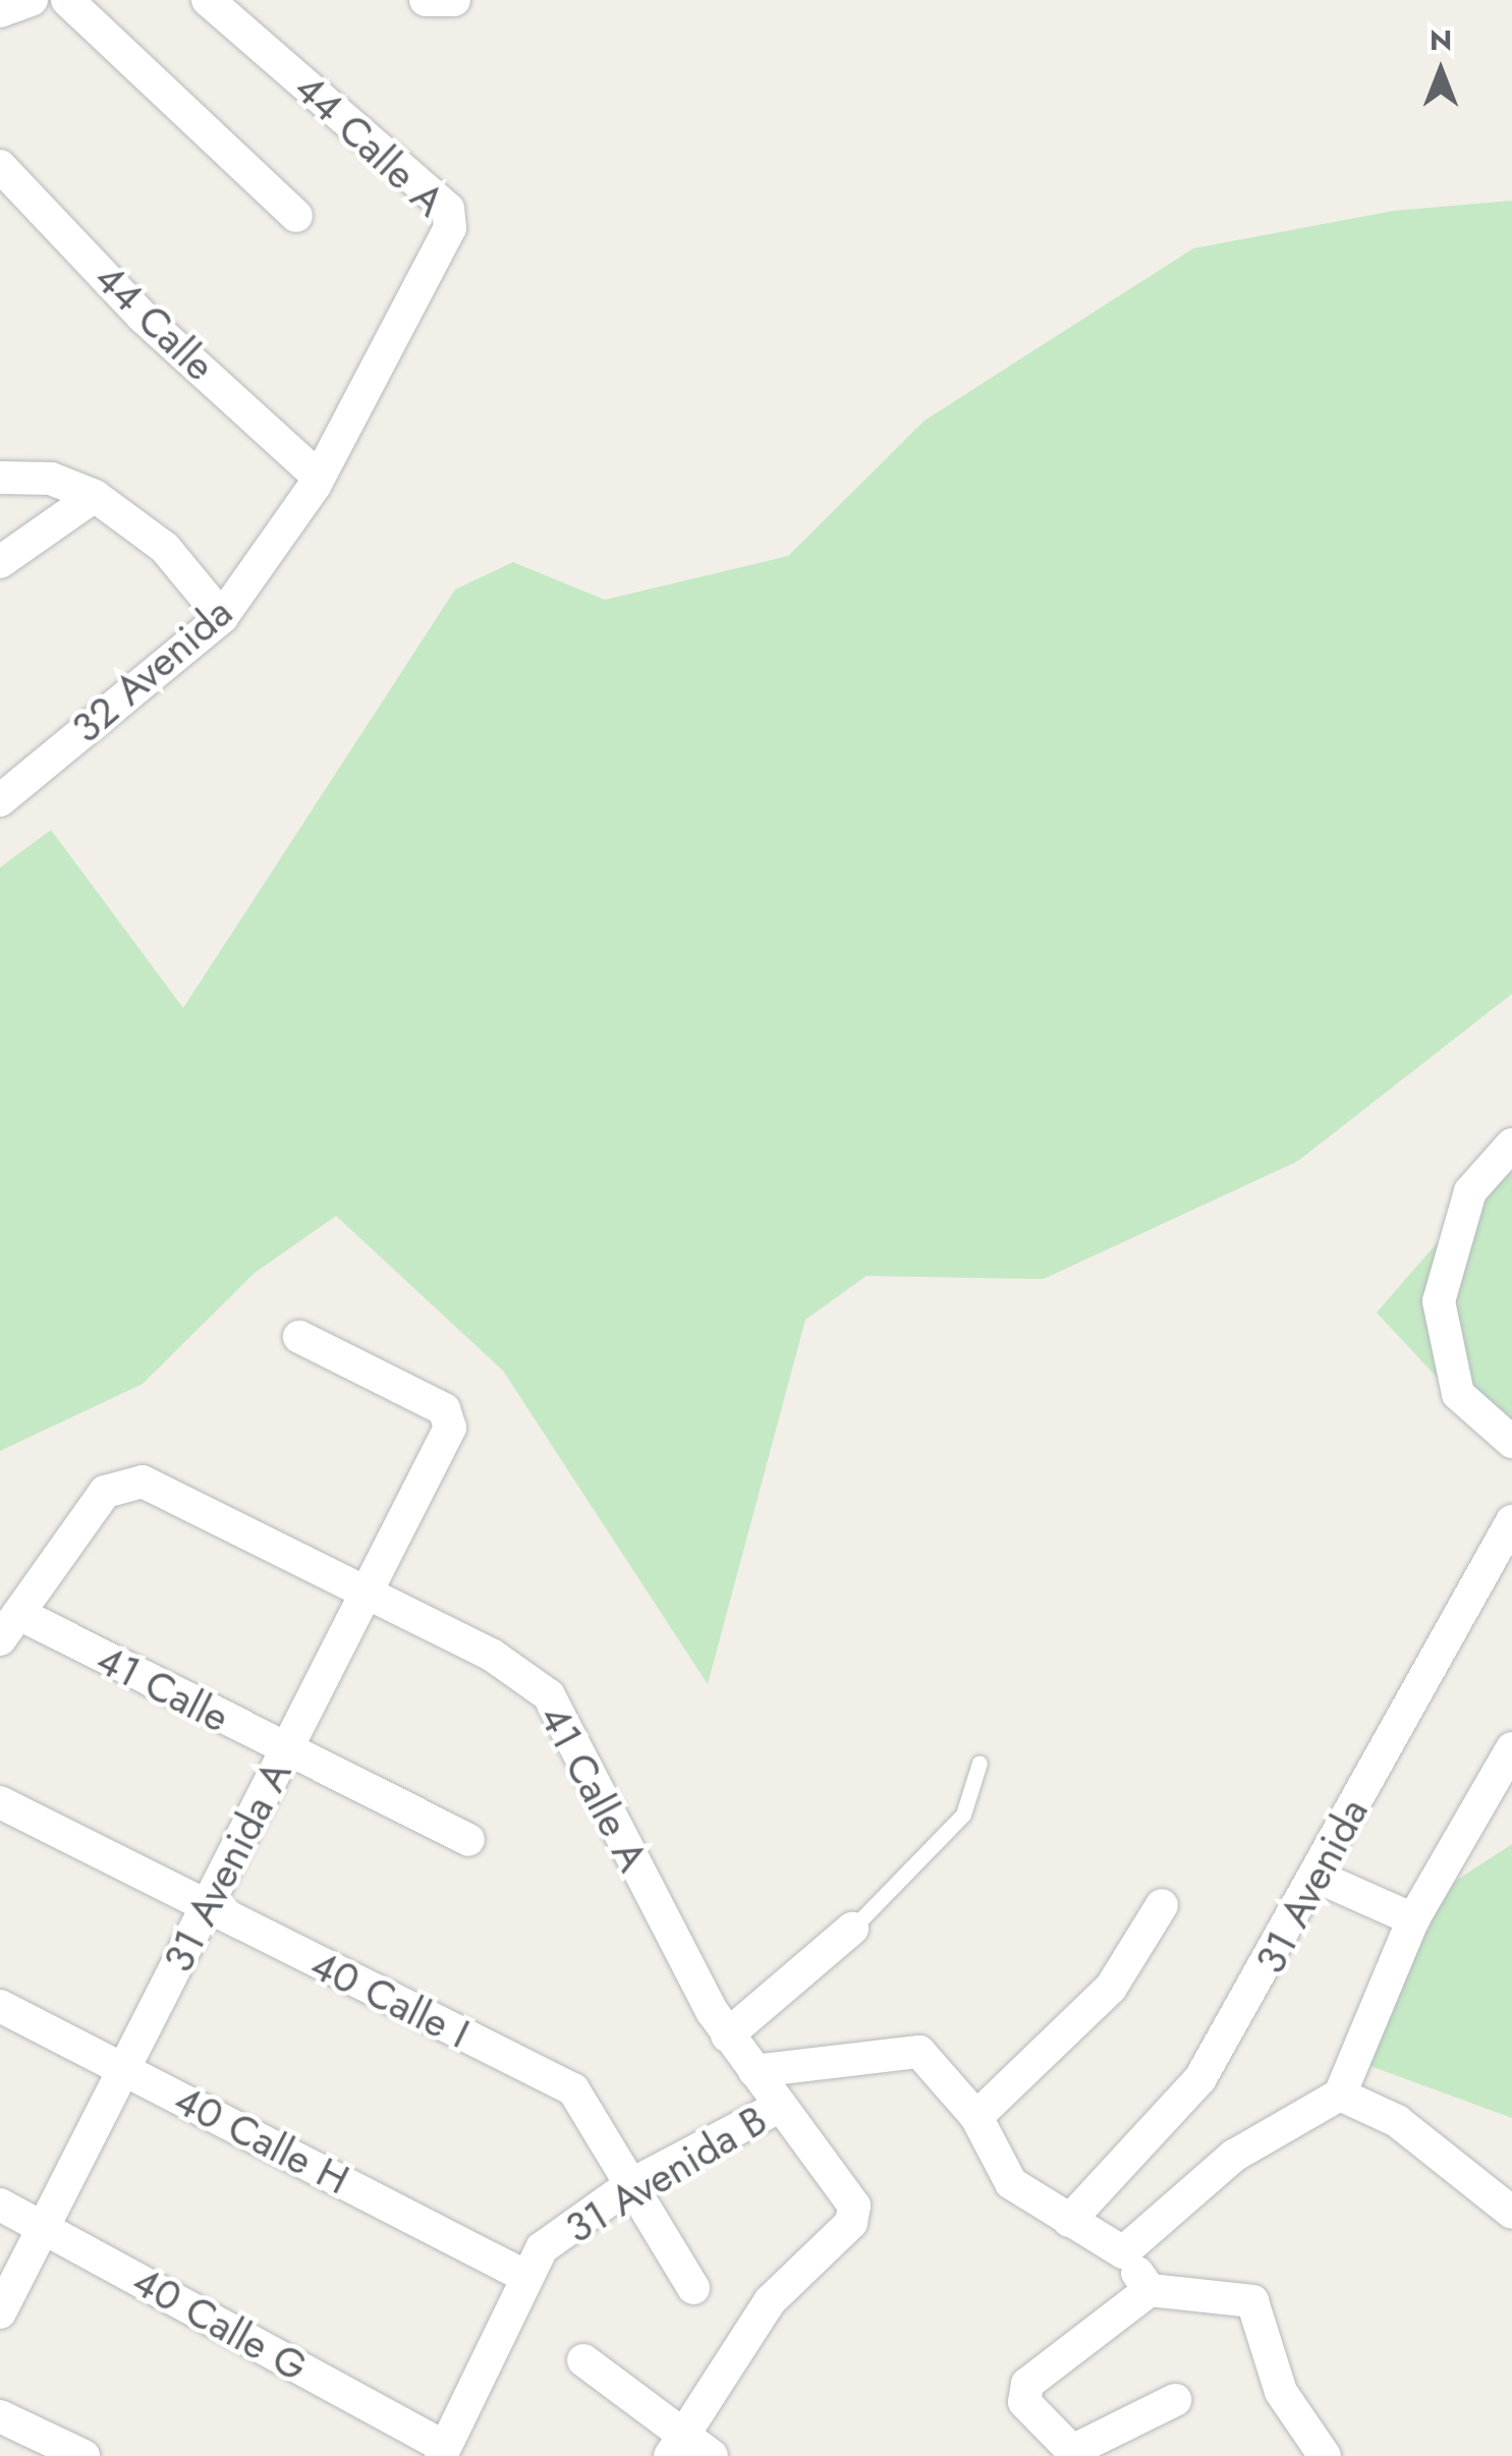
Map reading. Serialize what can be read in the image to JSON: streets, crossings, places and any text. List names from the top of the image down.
{
  "streets": {
    "street": [
      "44 Calle A",
      "44 Calle",
      "32 Avenida",
      "41 Calle",
      "41 Calle A",
      "31 Avenida A",
      "31 Avenida",
      "40 Calle I",
      "40 Calle H",
      "31 Avenida B",
      "40 Calle G"
    ]
  },
  "crossings": [
    ["44 Calle A", "44 Calle"],
    ["44 Calle A", "32 Avenida"],
    ["44 Calle", "32 Avenida"],
    ["41 Calle", "41 Calle A"],
    ["41 Calle", "31 Avenida A"],
    ["41 Calle A", "31 Avenida A"],
    ["41 Calle A", "31 Avenida B"],
    ["31 Avenida A", "40 Calle I"],
    ["31 Avenida A", "40 Calle H"],
    ["31 Avenida A", "40 Calle G"],
    ["40 Calle I", "31 Avenida B"],
    ["40 Calle H", "31 Avenida B"],
    ["31 Avenida B", "40 Calle G"]
  ],
  "north": "top"
}
